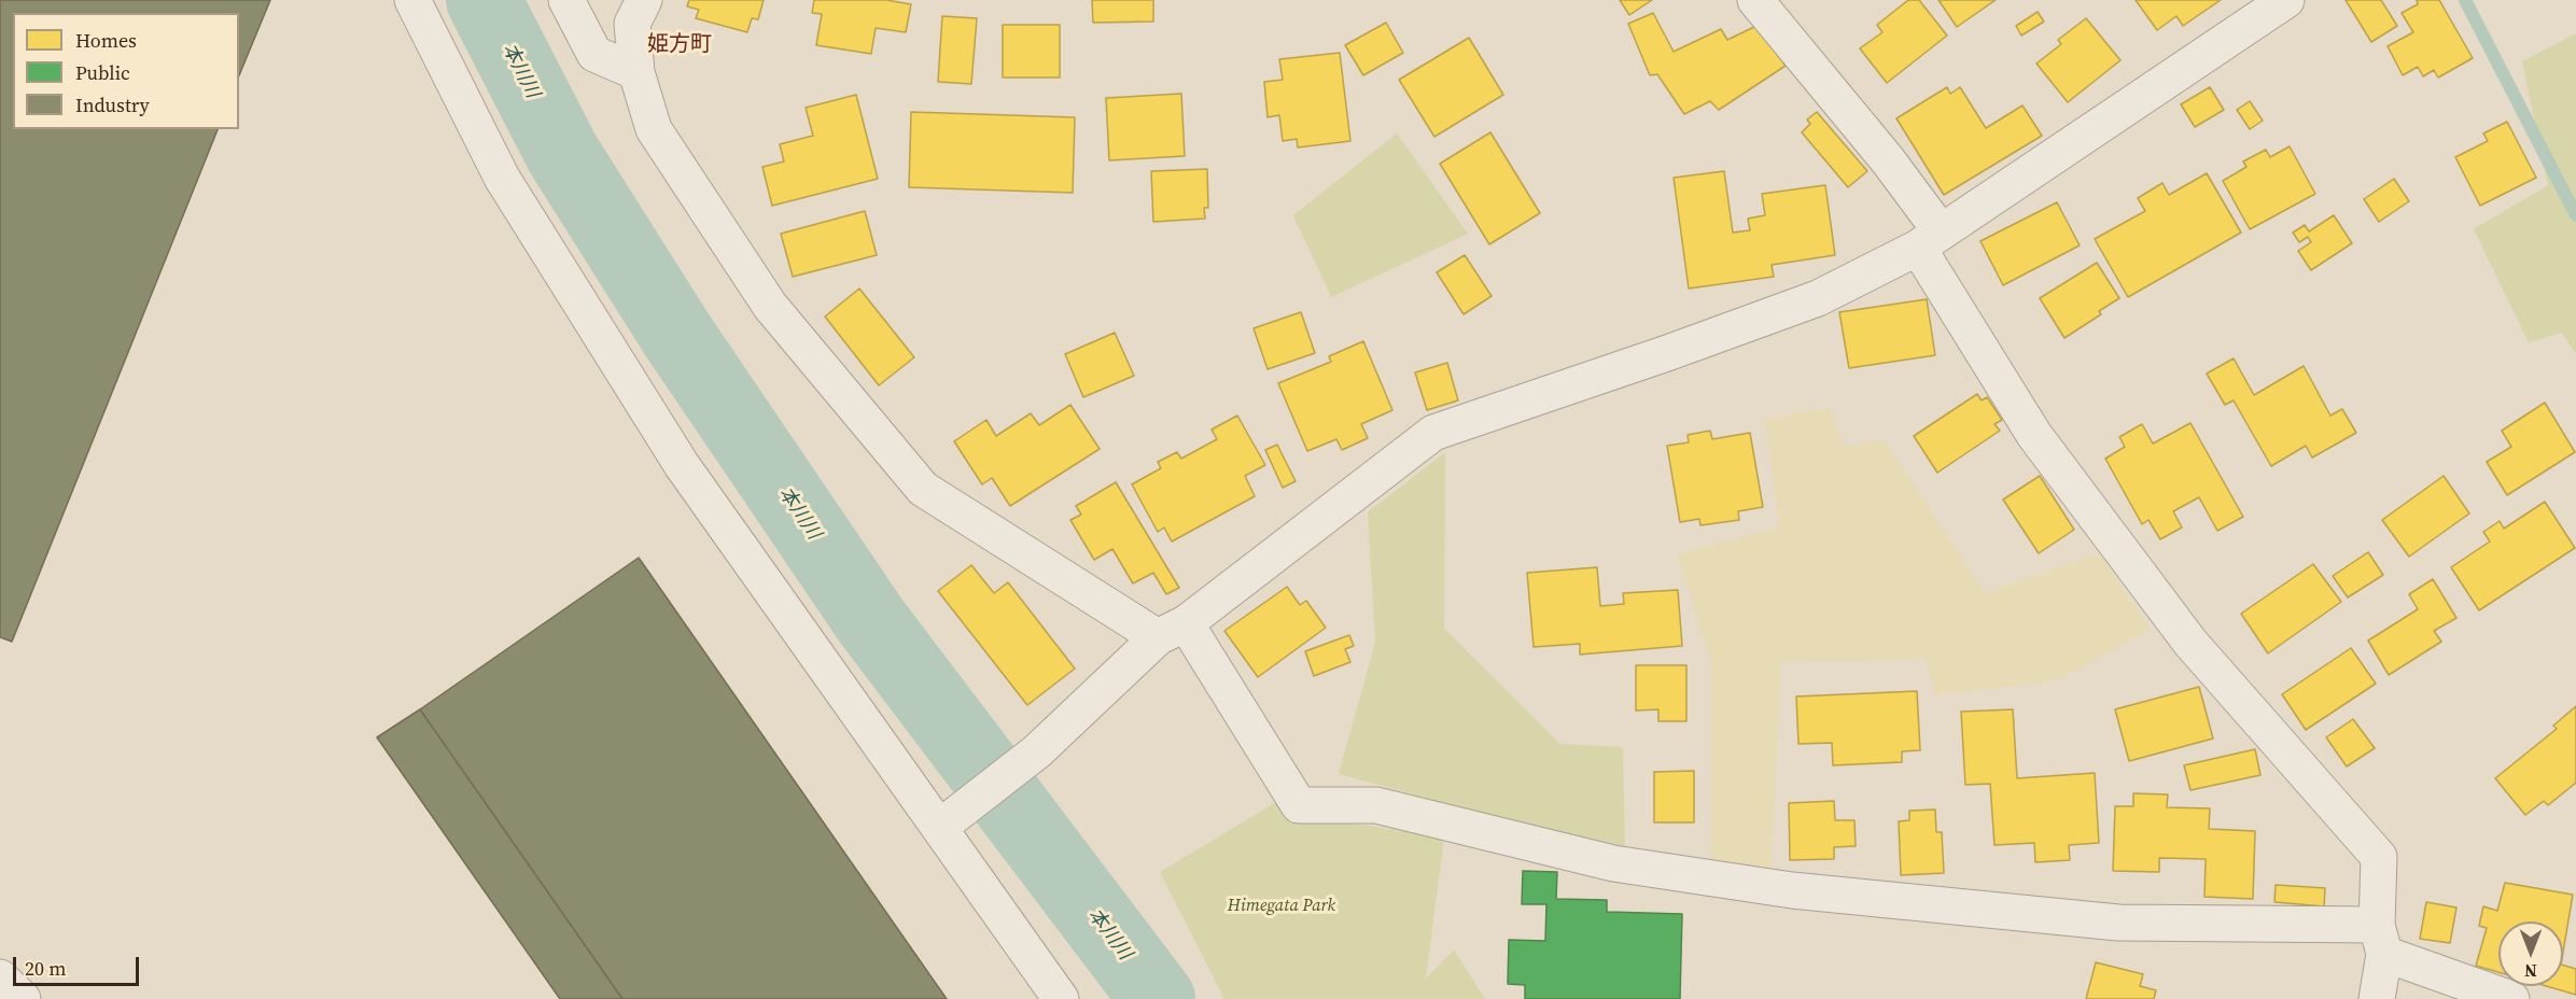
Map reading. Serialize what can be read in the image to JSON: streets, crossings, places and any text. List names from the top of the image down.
{
  "districts": ["姫方町"],
  "water": ["本川川"],
  "parks": ["Himegata Park"],
  "legend": ["Homes", "Public", "Industry"],
  "scale_bar": "20 m",
  "north": "bottom"
}
